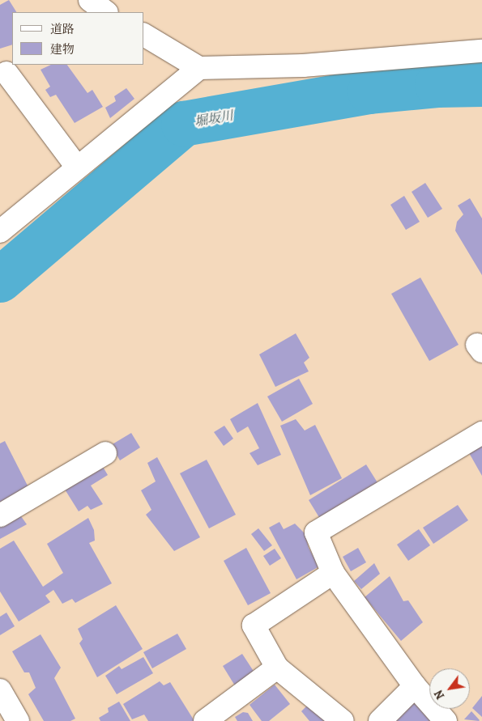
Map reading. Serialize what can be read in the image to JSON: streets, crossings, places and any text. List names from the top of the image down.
{
  "water": ["堀坂川"],
  "legend": ["道路", "建物"],
  "north": "bottom left"
}
